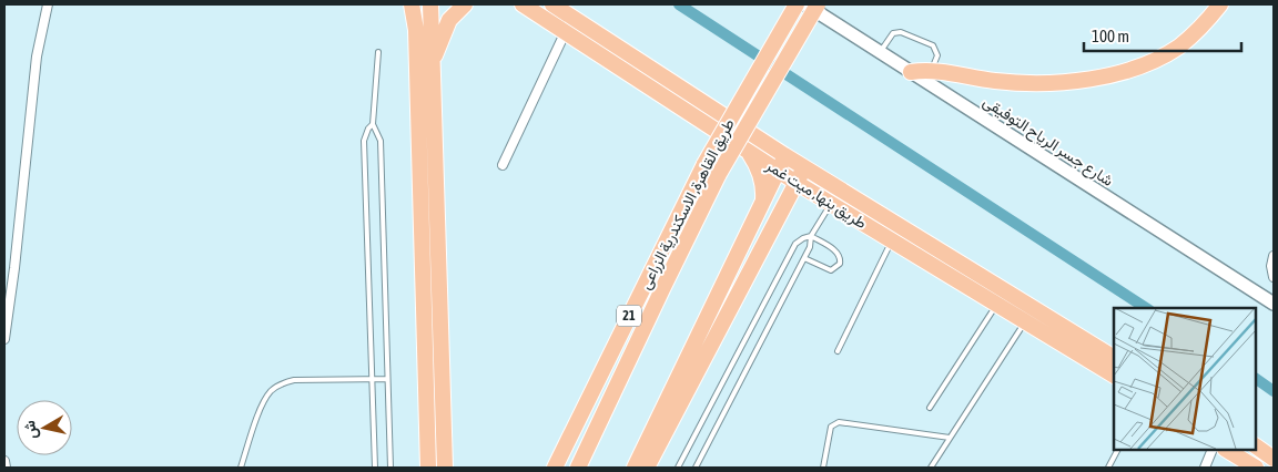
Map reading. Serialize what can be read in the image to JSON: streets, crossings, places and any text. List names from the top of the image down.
{
  "streets": {
    "highway": ["طريق بنها, ميت غمر", "طريق القاهرة, الاسكندرية الزراعى", "21"],
    "main road": ["شارع جسر الرياح التوفيقى"]
  },
  "scale_bar": "100 m",
  "north": "left"
}
